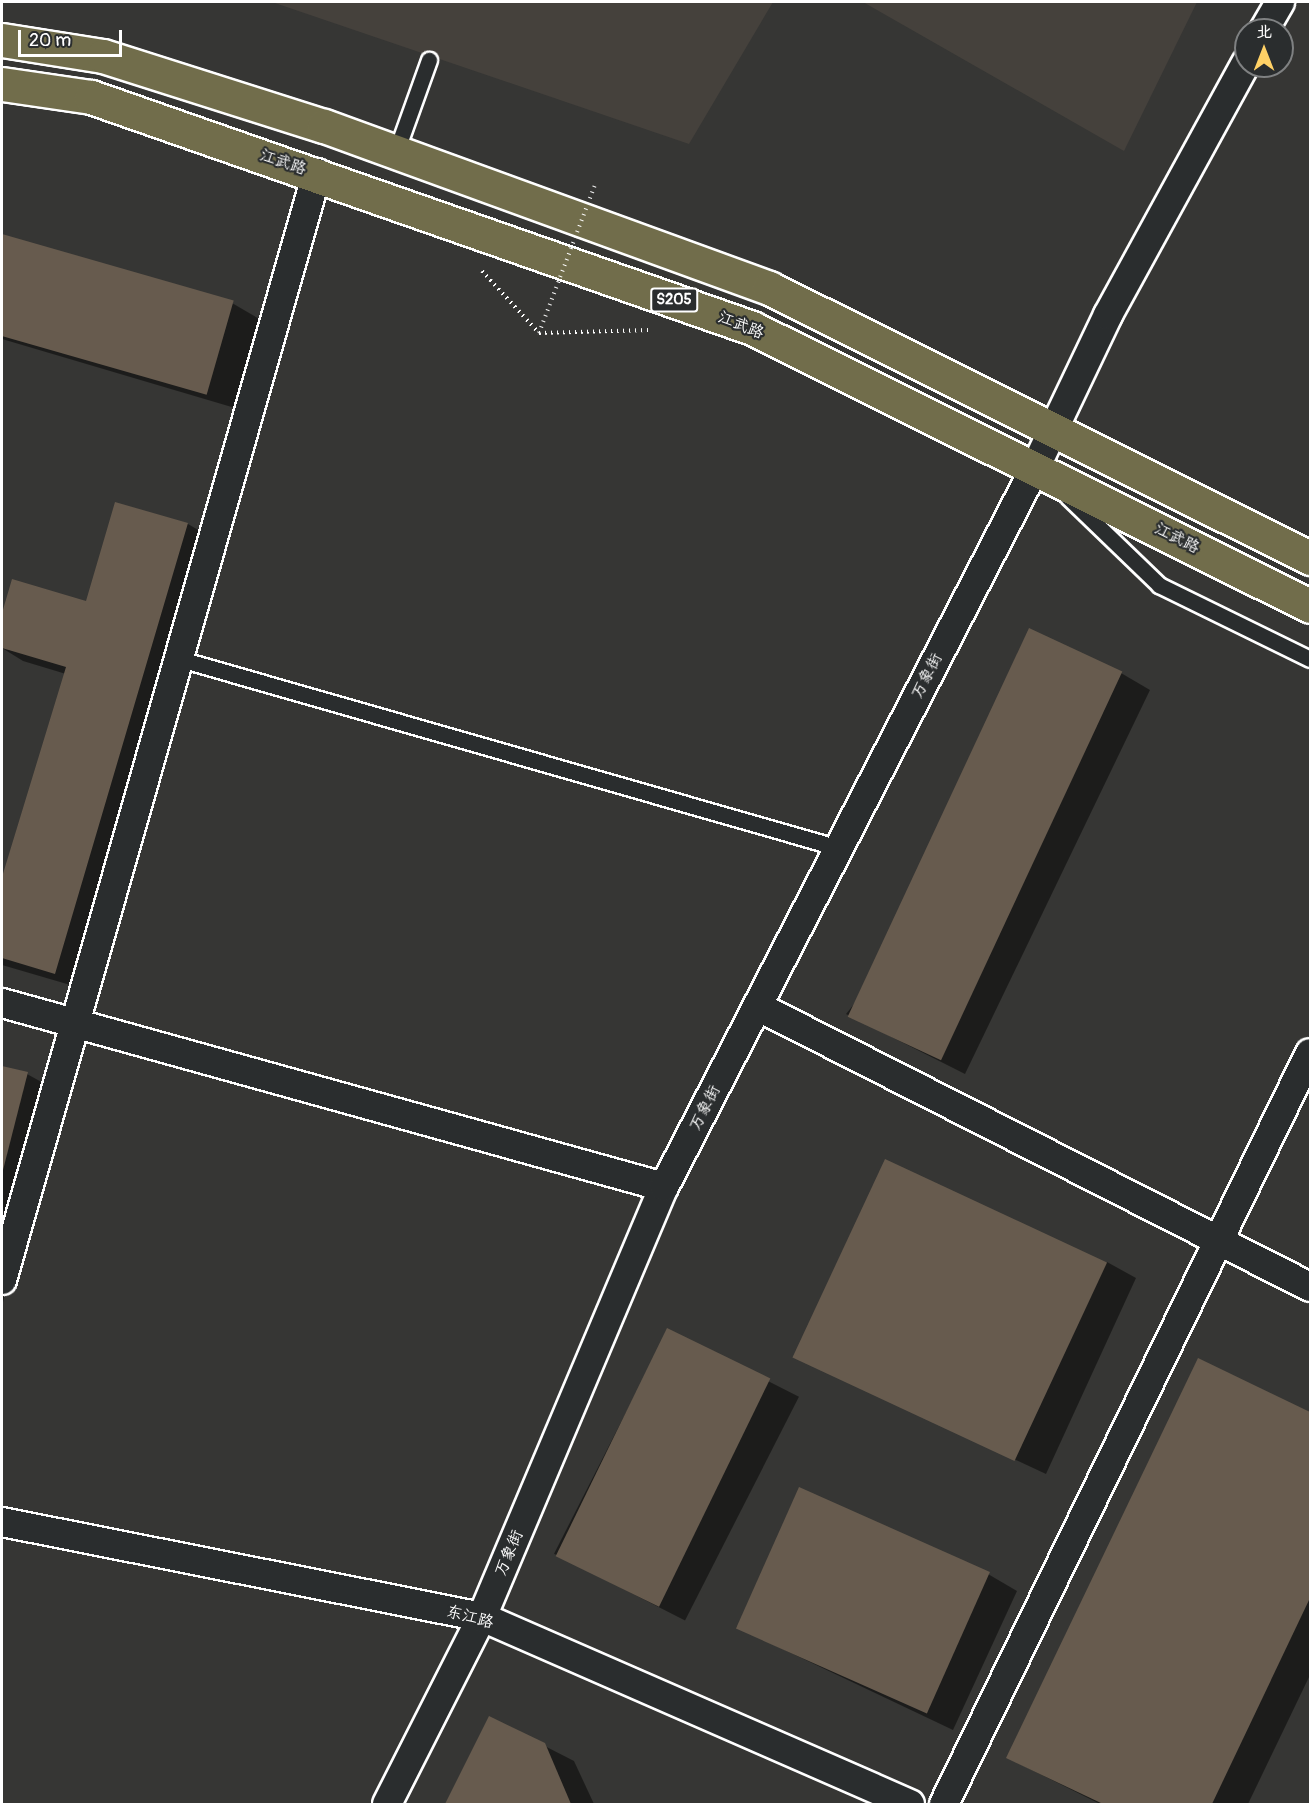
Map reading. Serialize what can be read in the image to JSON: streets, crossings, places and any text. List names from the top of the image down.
{
  "streets": {
    "main road": ["江武路", "S205"],
    "street": ["万象街", "东江路"]
  },
  "crossings": [
    ["江武路", "万象街"],
    ["S205", "万象街"],
    ["万象街", "东江路"]
  ],
  "scale_bar": "20 m",
  "north": "top"
}
